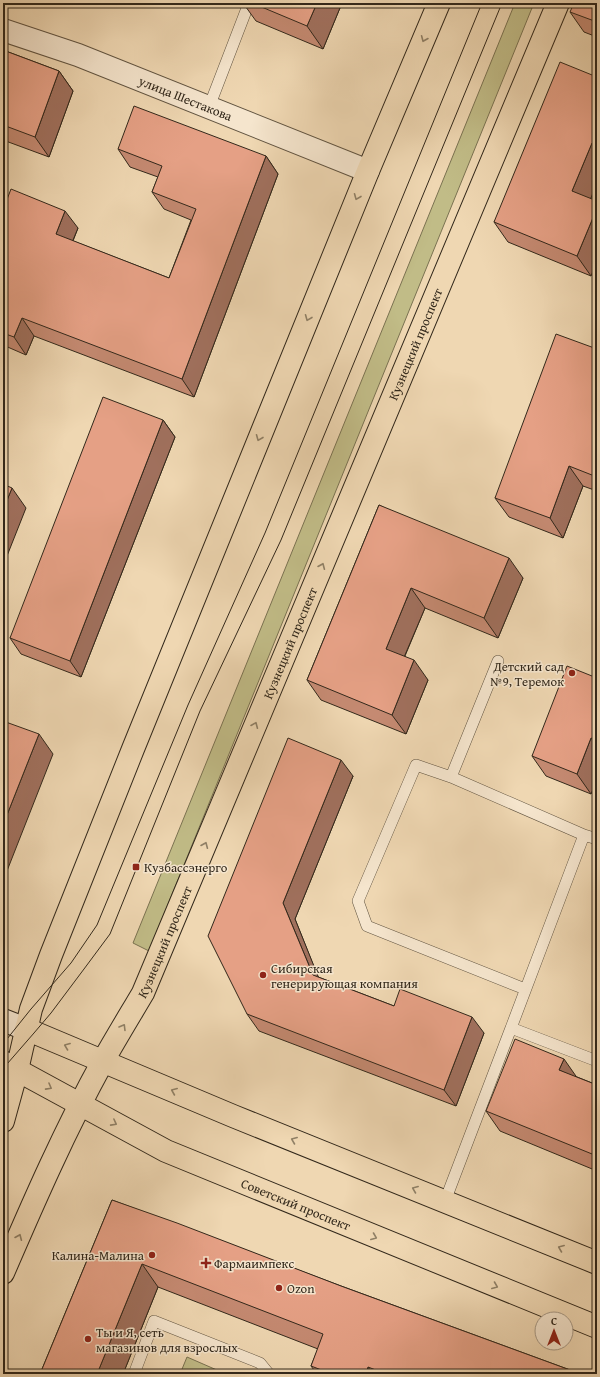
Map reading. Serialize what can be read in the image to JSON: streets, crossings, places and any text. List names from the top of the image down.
{
  "streets": {
    "main road": ["Кузнецкий проспект", "Советский проспект"],
    "street": ["улица Шестакова"]
  },
  "crossings": [
    ["Кузнецкий проспект", "Советский проспект"]
  ],
  "places": {
    "other": [
      "Детский сад №9, Теремок",
      "Сибирская генерирующая компания",
      "Калина-Малина",
      "Ozon",
      "Ты и Я, сеть магазинов для взрослых"
    ],
    "transit": ["Кузбассэнерго"],
    "health": ["Фармаимпекс"]
  },
  "north": "top"
}
